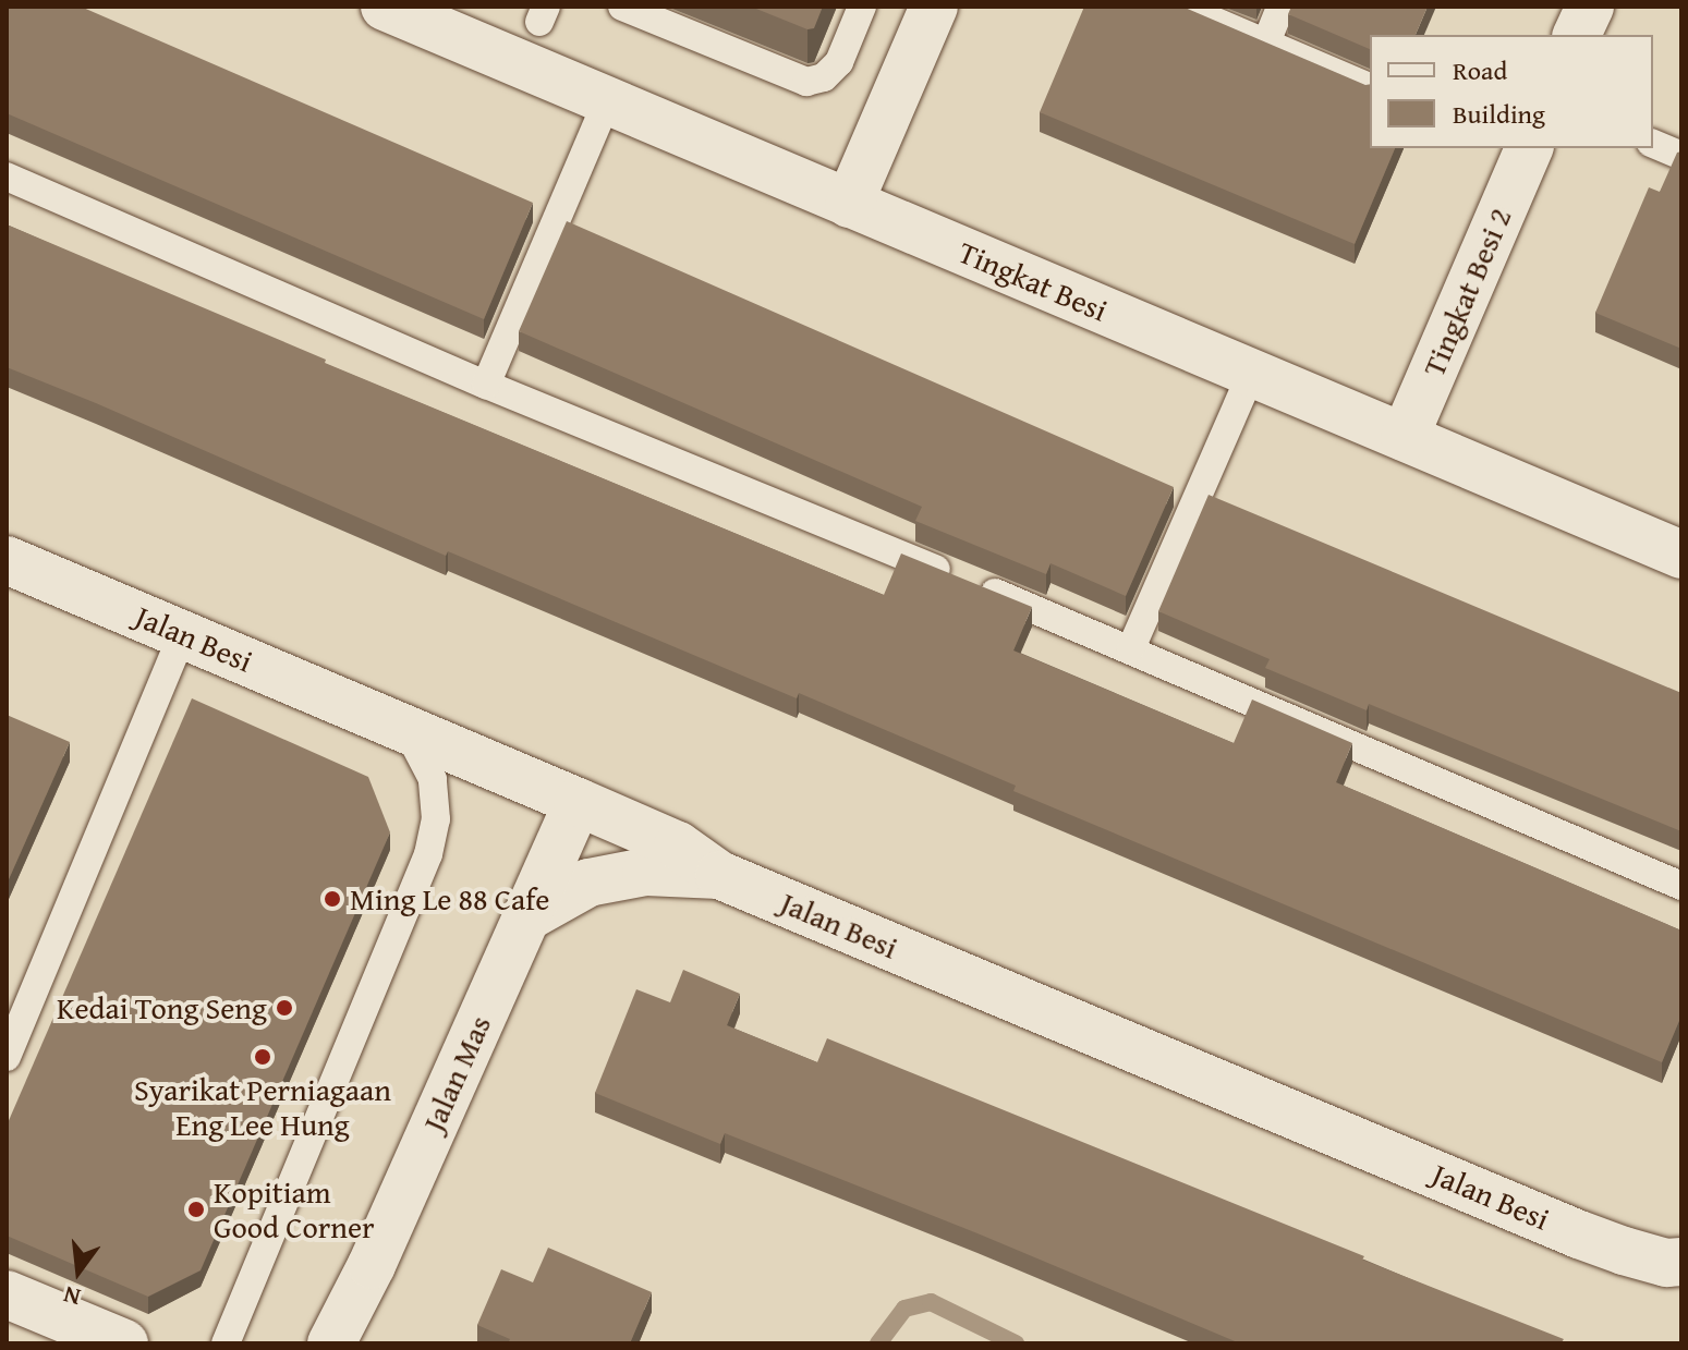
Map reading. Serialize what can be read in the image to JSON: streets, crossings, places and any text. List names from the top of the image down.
{
  "streets": {
    "street": [
      "Tingkat Besi",
      "Tingkat Besi 2",
      "Jalan Besi",
      "Jalan Mas"
    ]
  },
  "crossings": [
    ["Tingkat Besi", "Tingkat Besi 2"],
    ["Jalan Besi", "Jalan Mas"]
  ],
  "places": [
    "Ming Le 88 Cafe",
    "Kedai Tong Seng",
    "Syarikat Perniagaan Eng Lee Hung",
    "Kopitiam Good Corner"
  ],
  "legend": ["Road", "Building"],
  "north": "bottom"
}
